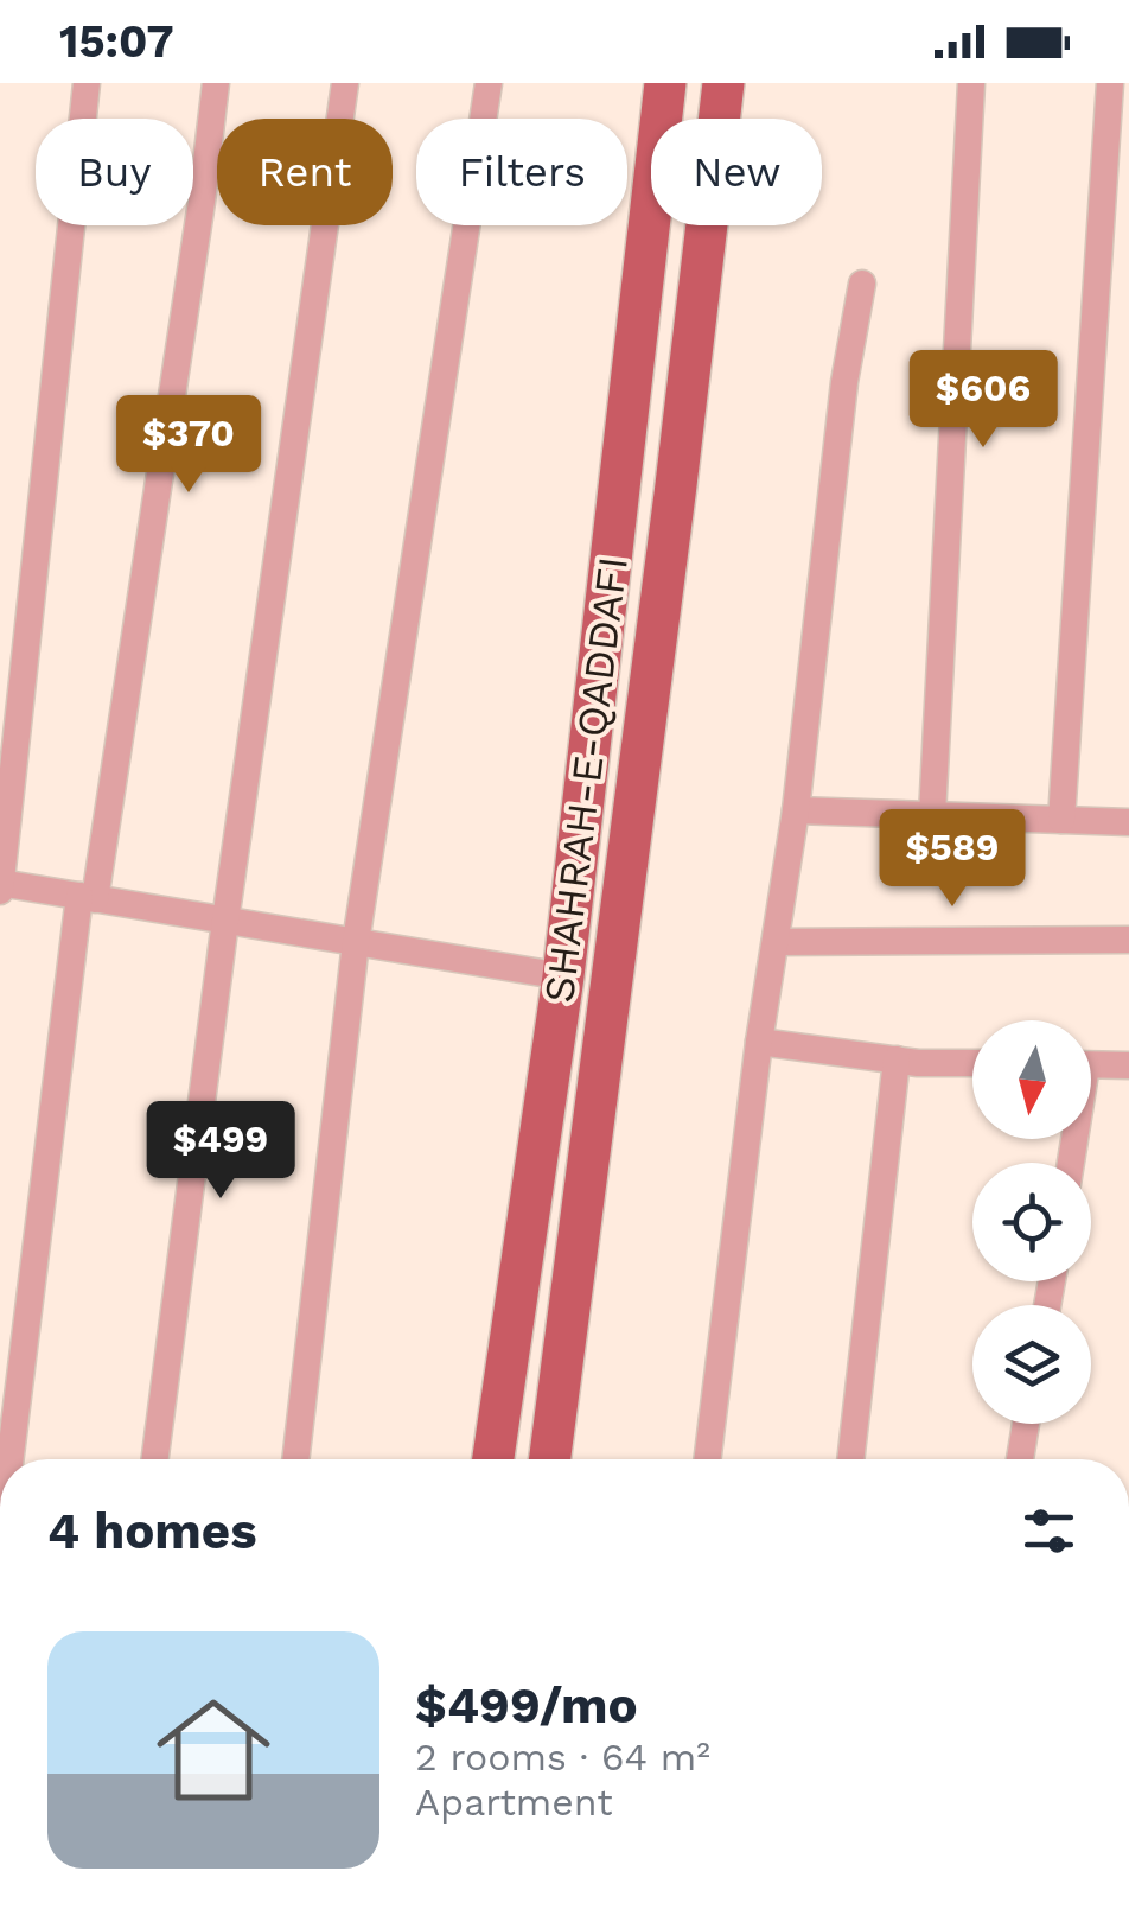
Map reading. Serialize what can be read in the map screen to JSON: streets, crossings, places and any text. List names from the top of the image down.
{
  "streets": {
    "main road": ["SHAHRAH-E-QADDAFI"]
  },
  "north": "bottom",
  "page": {
    "status": "15:07",
    "chip": [
      "Buy",
      "Rent",
      "Filters",
      "New"
    ],
    "price": [
      "$606",
      "$370",
      "$589",
      "$499"
    ],
    "heading": "4 homes",
    "list": [
      {
        "name": "$499/mo",
        "note": "2 rooms · 64 m² · Apartment"
      }
    ]
  }
}
